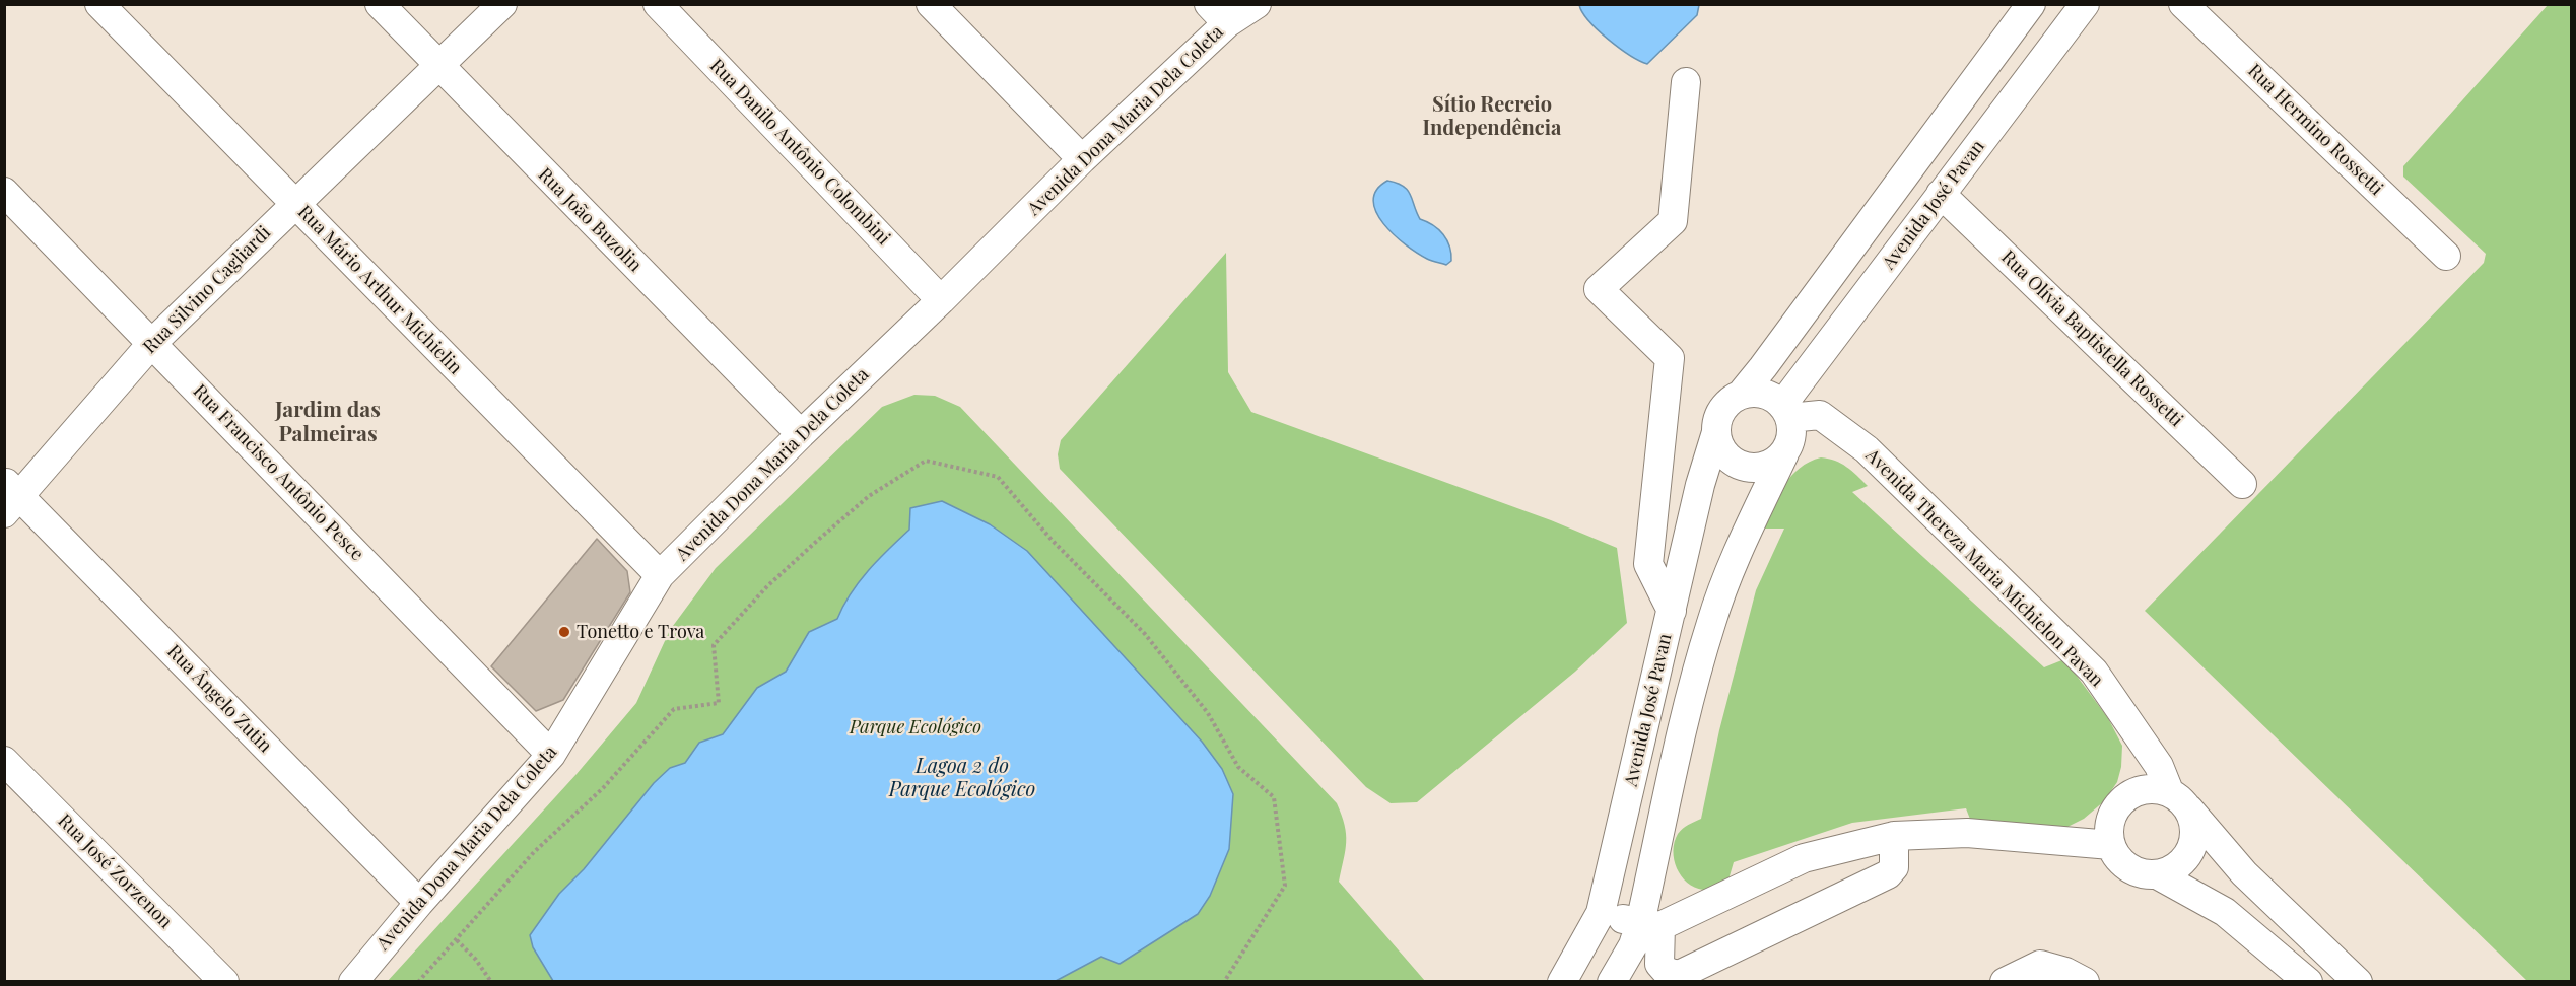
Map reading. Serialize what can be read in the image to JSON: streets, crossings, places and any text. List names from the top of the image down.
{
  "streets": {
    "street": [
      "Avenida Dona Maria Dela Coleta",
      "Rua Hermino Rossetti",
      "Rua Danilo Antônio Colombini",
      "Avenida José Pavan",
      "Rua João Buzolin",
      "Rua Silvino Cagliardi",
      "Rua Mário Arthur Michielin",
      "Rua Olívia Baptistella Rossetti",
      "Rua Francisco Antônio Pesce",
      "Avenida Thereza Maria Michielon Pavan",
      "Rua Ângelo Zutin",
      "Rua José Zorzenon"
    ]
  },
  "crossings": [
    ["Avenida Dona Maria Dela Coleta", "Rua Danilo Antônio Colombini"],
    ["Avenida Dona Maria Dela Coleta", "Rua João Buzolin"],
    ["Avenida Dona Maria Dela Coleta", "Rua Mário Arthur Michielin"],
    ["Avenida Dona Maria Dela Coleta", "Rua Francisco Antônio Pesce"],
    ["Avenida Dona Maria Dela Coleta", "Rua Ângelo Zutin"],
    ["Avenida José Pavan", "Rua Olívia Baptistella Rossetti"],
    ["Avenida José Pavan", "Avenida Thereza Maria Michielon Pavan"],
    ["Rua João Buzolin", "Rua Silvino Cagliardi"],
    ["Rua Silvino Cagliardi", "Rua Mário Arthur Michielin"],
    ["Rua Silvino Cagliardi", "Rua Francisco Antônio Pesce"],
    ["Rua Silvino Cagliardi", "Rua Ângelo Zutin"]
  ],
  "districts": ["Sítio Recreio Independência", "Jardim das Palmeiras"],
  "water": ["Lagoa 2 do Parque Ecológico"],
  "parks": ["Parque Ecológico"],
  "places": ["Tonetto e Trova"]
}
